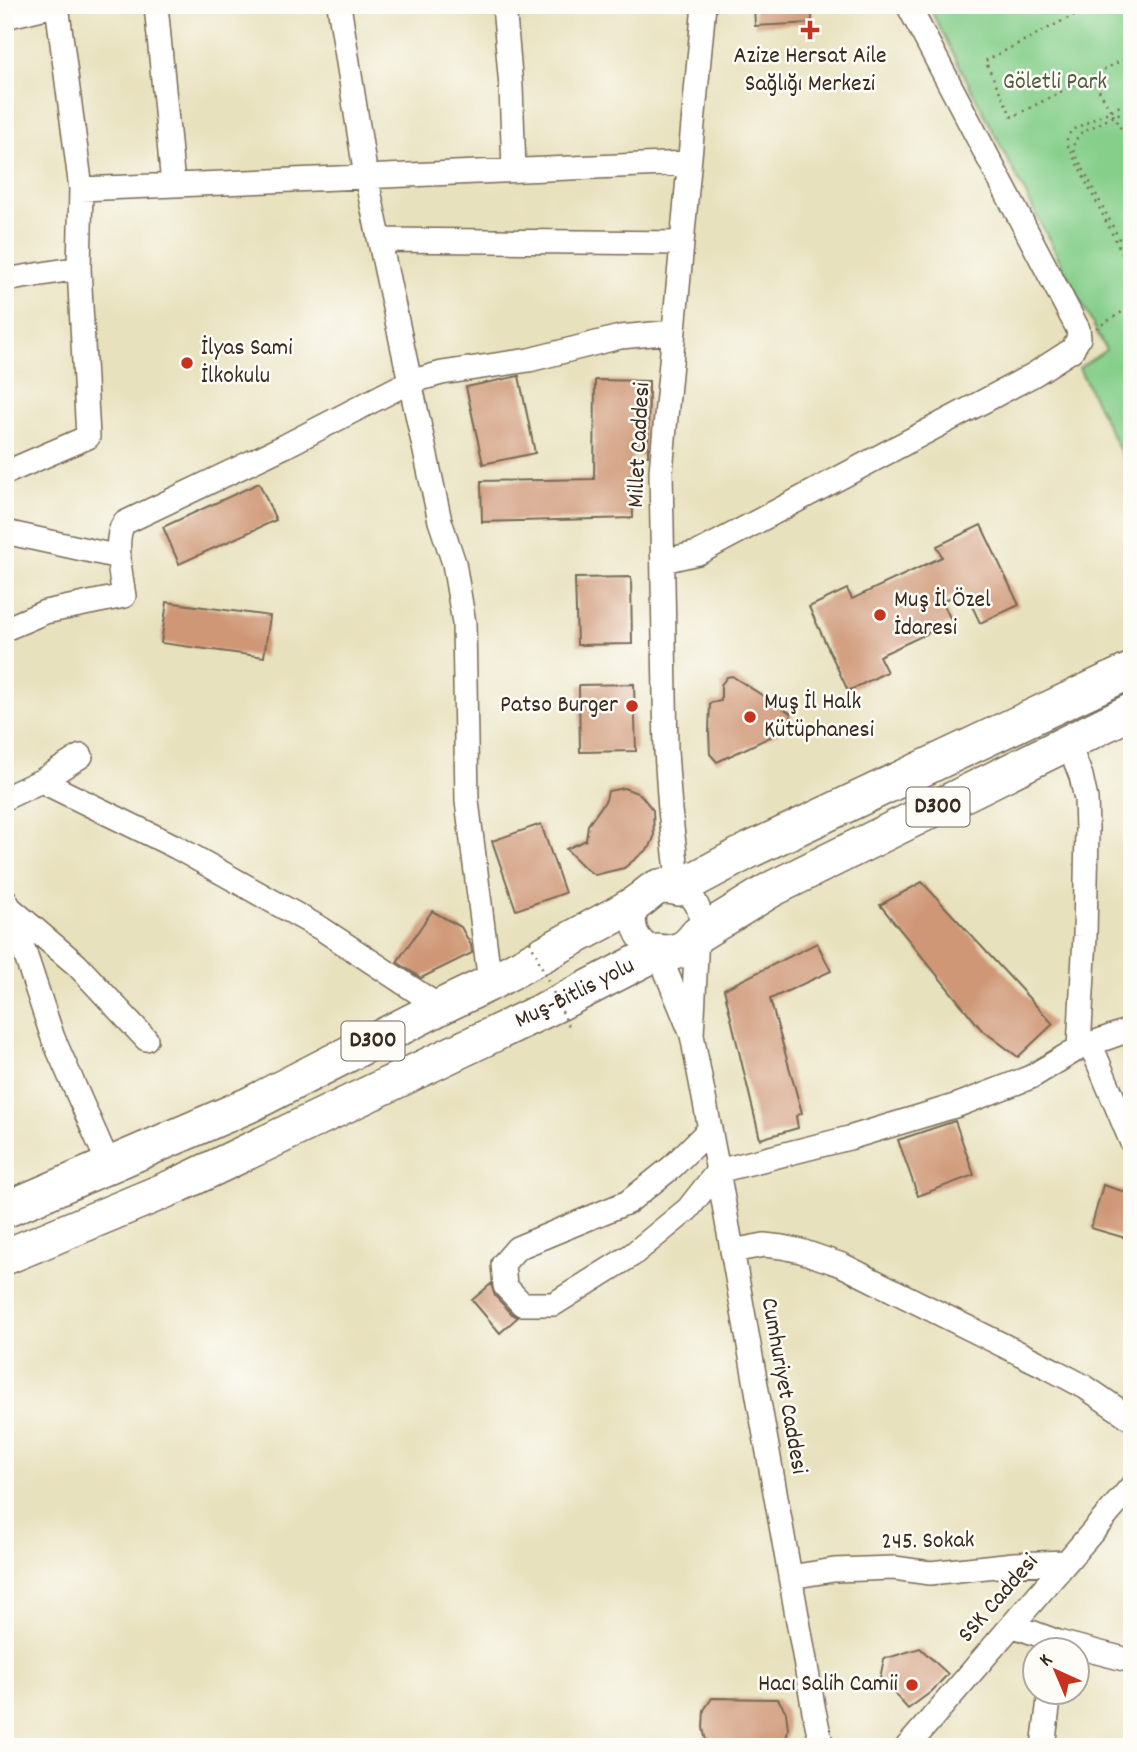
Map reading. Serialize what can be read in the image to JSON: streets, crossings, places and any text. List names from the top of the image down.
{
  "streets": {
    "highway": ["D300", "Muş-Bitlis yolu"],
    "street": [
      "Millet Caddesi",
      "Cumhuriyet Caddesi",
      "245. Sokak",
      "SSK Caddesi"
    ]
  },
  "crossings": [
    ["Millet Caddesi", "Muş-Bitlis yolu"],
    ["Millet Caddesi", "Cumhuriyet Caddesi"],
    ["Muş-Bitlis yolu", "Cumhuriyet Caddesi"],
    ["Cumhuriyet Caddesi", "245. Sokak"],
    ["245. Sokak", "SSK Caddesi"]
  ],
  "parks": ["Göletli Park"],
  "places": {
    "health": ["Azize Hersat Aile Sağlığı Merkezi"],
    "other": [
      "İlyas Sami İlkokulu",
      "Muş İl Özel İdaresi",
      "Patso Burger",
      "Muş İl Halk Kütüphanesi",
      "Hacı Salih Camii"
    ]
  },
  "north": "top left"
}
